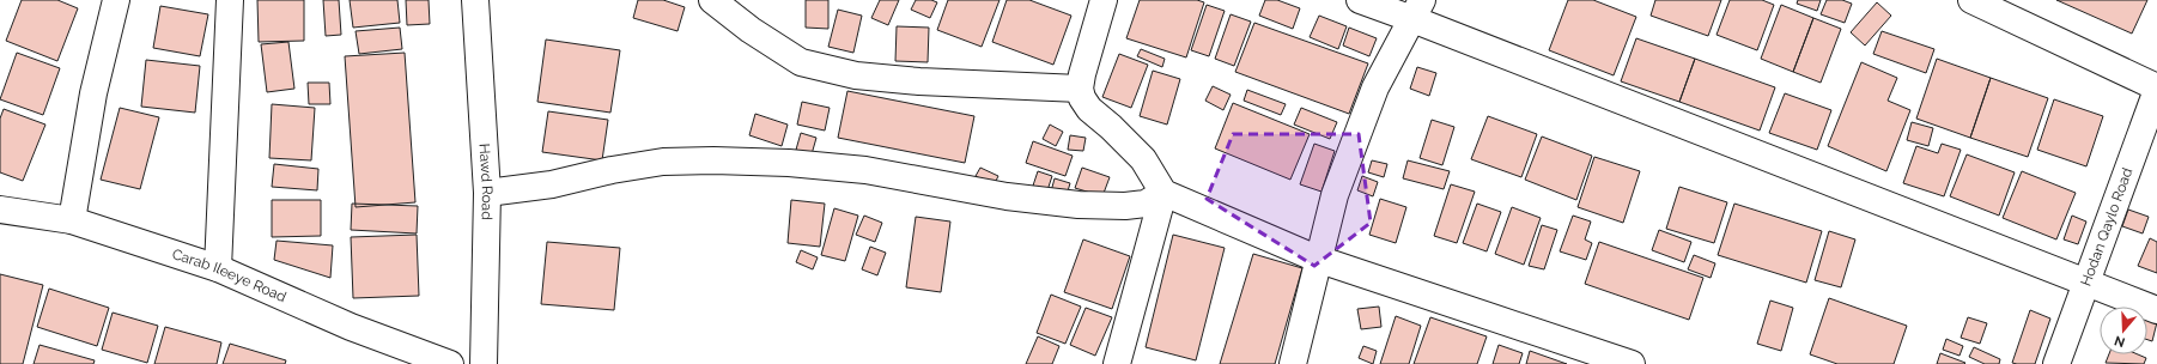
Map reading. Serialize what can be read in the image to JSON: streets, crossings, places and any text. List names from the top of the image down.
{
  "streets": {
    "street": ["Hawd Road", "Hodan Qaylo Road", "Carab Ileeye Road"]
  },
  "north": "bottom"
}
